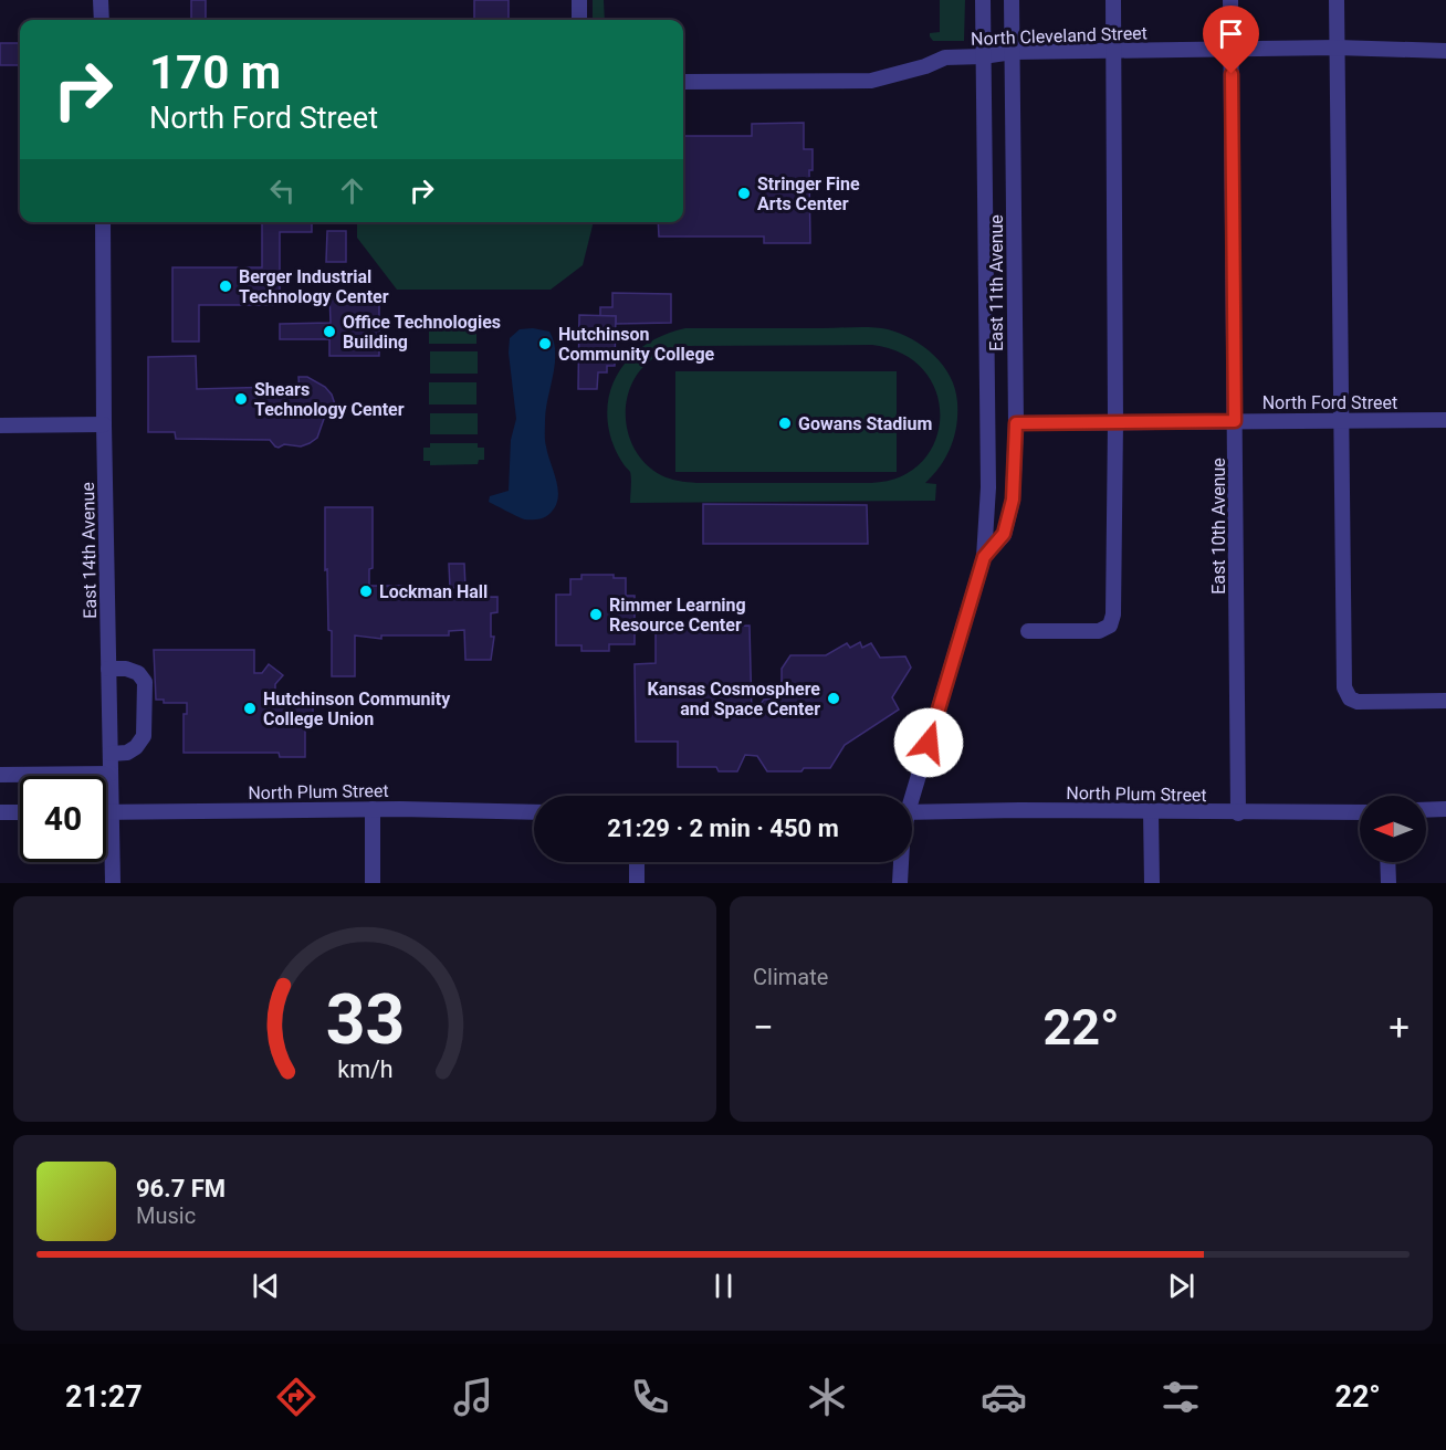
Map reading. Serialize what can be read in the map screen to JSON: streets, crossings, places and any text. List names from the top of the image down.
{
  "streets": {
    "street": [
      "North Cleveland Street",
      "East 11th Avenue",
      "North Ford Street",
      "East 10th Avenue",
      "East 14th Avenue",
      "North Plum Street"
    ]
  },
  "crossings": [
    ["North Cleveland Street", "East 11th Avenue"],
    ["North Cleveland Street", "East 10th Avenue"],
    ["East 11th Avenue", "North Ford Street"],
    ["North Ford Street", "East 10th Avenue"],
    ["East 10th Avenue", "North Plum Street"],
    ["East 14th Avenue", "North Plum Street"]
  ],
  "places": [
    "Stringer Fine Arts Center",
    "Berger Industrial Technology Center",
    "Office Technologies Building",
    "Hutchinson Community College",
    "Shears Technology Center",
    "Gowans Stadium",
    "Lockman Hall",
    "Rimmer Learning Resource Center",
    "Kansas Cosmosphere and Space Center",
    "Hutchinson Community College Union"
  ],
  "north": "left",
  "page": {
    "turn": ["170 m", "North Ford Street"],
    "limit": "40",
    "trip": "21:29 · 2 min · 450 m",
    "tile": "Climate",
    "heat": ["−", "22°", "+"],
    "song": ["96.7 FM", "Music"],
    "tabs": ["21:27", "22°"],
    "gauge": ["33", "km/h"]
  }
}
